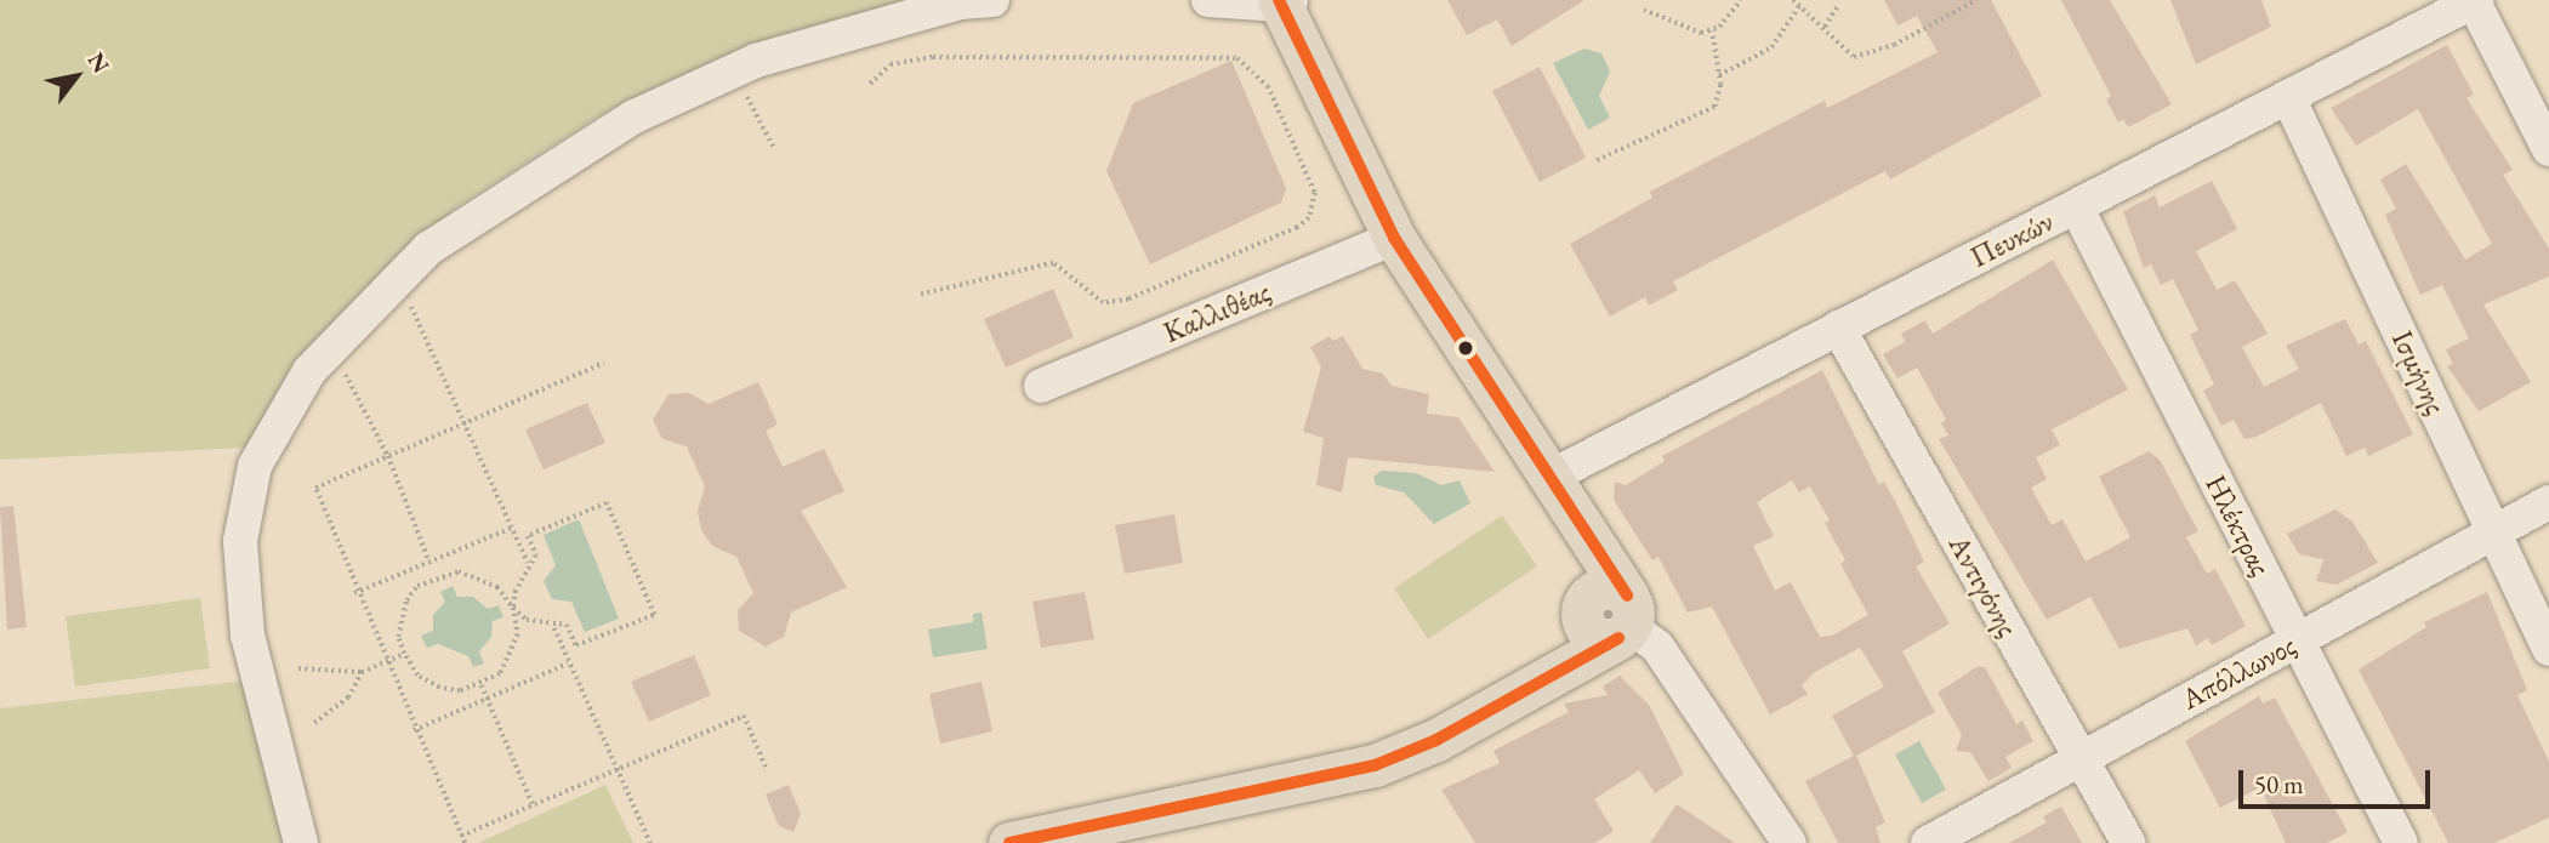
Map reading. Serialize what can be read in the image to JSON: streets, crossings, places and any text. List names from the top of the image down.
{
  "streets": {
    "street": [
      "Πευκών",
      "Καλλιθέας",
      "Ισμήνης",
      "Ηλέκτρας",
      "Αντιγόνης",
      "Απόλλωνος"
    ]
  },
  "crossings": [
    ["Πευκών", "Ισμήνης"],
    ["Πευκών", "Ηλέκτρας"],
    ["Πευκών", "Αντιγόνης"],
    ["Ισμήνης", "Απόλλωνος"],
    ["Ηλέκτρας", "Απόλλωνος"],
    ["Αντιγόνης", "Απόλλωνος"]
  ],
  "scale_bar": "50 m",
  "north": "top right"
}
